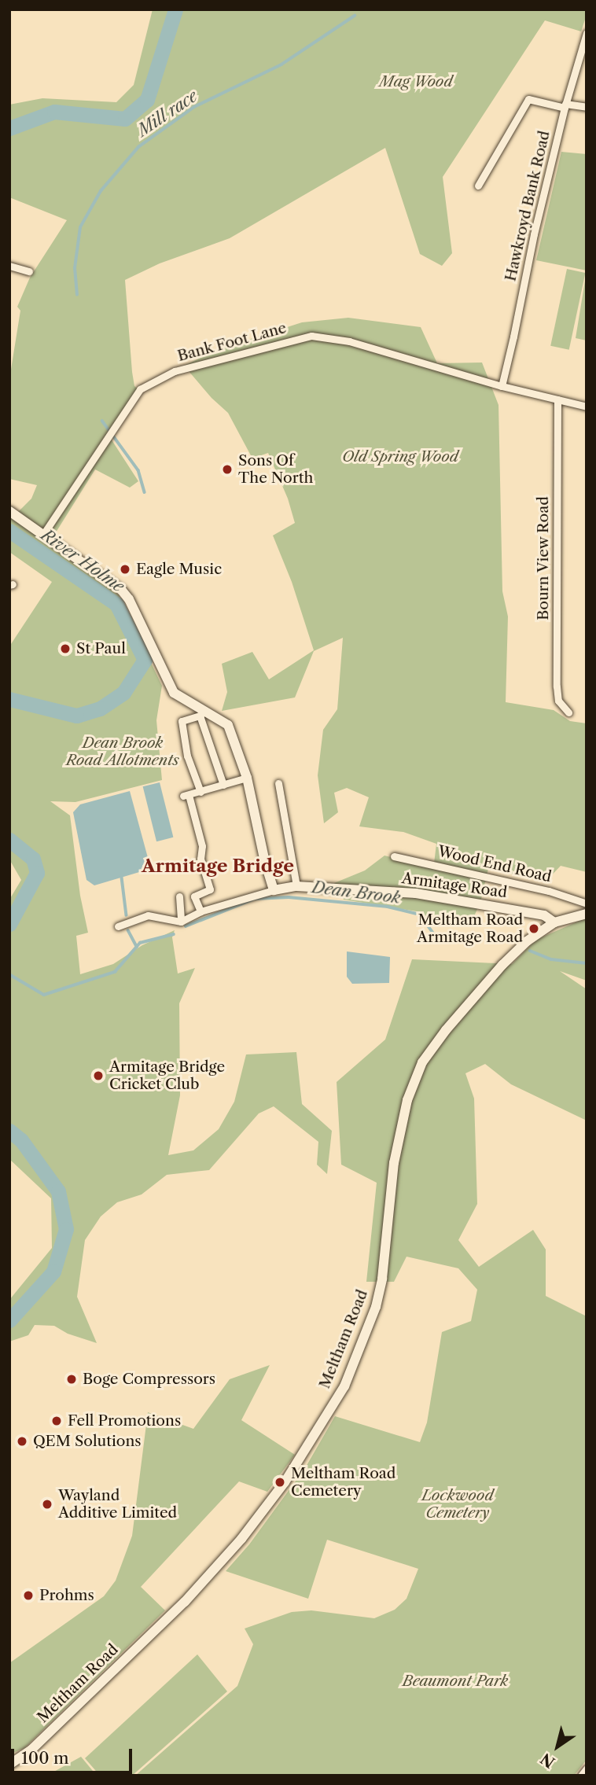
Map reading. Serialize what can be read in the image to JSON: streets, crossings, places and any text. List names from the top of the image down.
{
  "streets": {
    "main road": ["Armitage Road", "Meltham Road"],
    "street": [
      "Hawkroyd Bank Road",
      "Bank Foot Lane",
      "Bourn View Road",
      "Wood End Road"
    ]
  },
  "crossings": [
    ["Hawkroyd Bank Road", "Bank Foot Lane"],
    ["Bank Foot Lane", "Bourn View Road"],
    ["Armitage Road", "Meltham Road"]
  ],
  "districts": ["Armitage Bridge"],
  "water": ["Mill race", "River Holme", "Dean Brook"],
  "parks": [
    "Mag Wood",
    "Old Spring Wood",
    "Dean Brook Road Allotments",
    "Lockwood Cemetery",
    "Beaumont Park"
  ],
  "places": [
    "Sons Of The North",
    "Eagle Music",
    "St Paul",
    "Meltham Road Armitage Road",
    "Armitage Bridge Cricket Club",
    "Boge Compressors",
    "Fell Promotions",
    "QEM Solutions",
    "Meltham Road Cemetery",
    "Wayland Additive Limited",
    "Prohms"
  ],
  "scale_bar": "100 m",
  "north": "bottom left"
}
